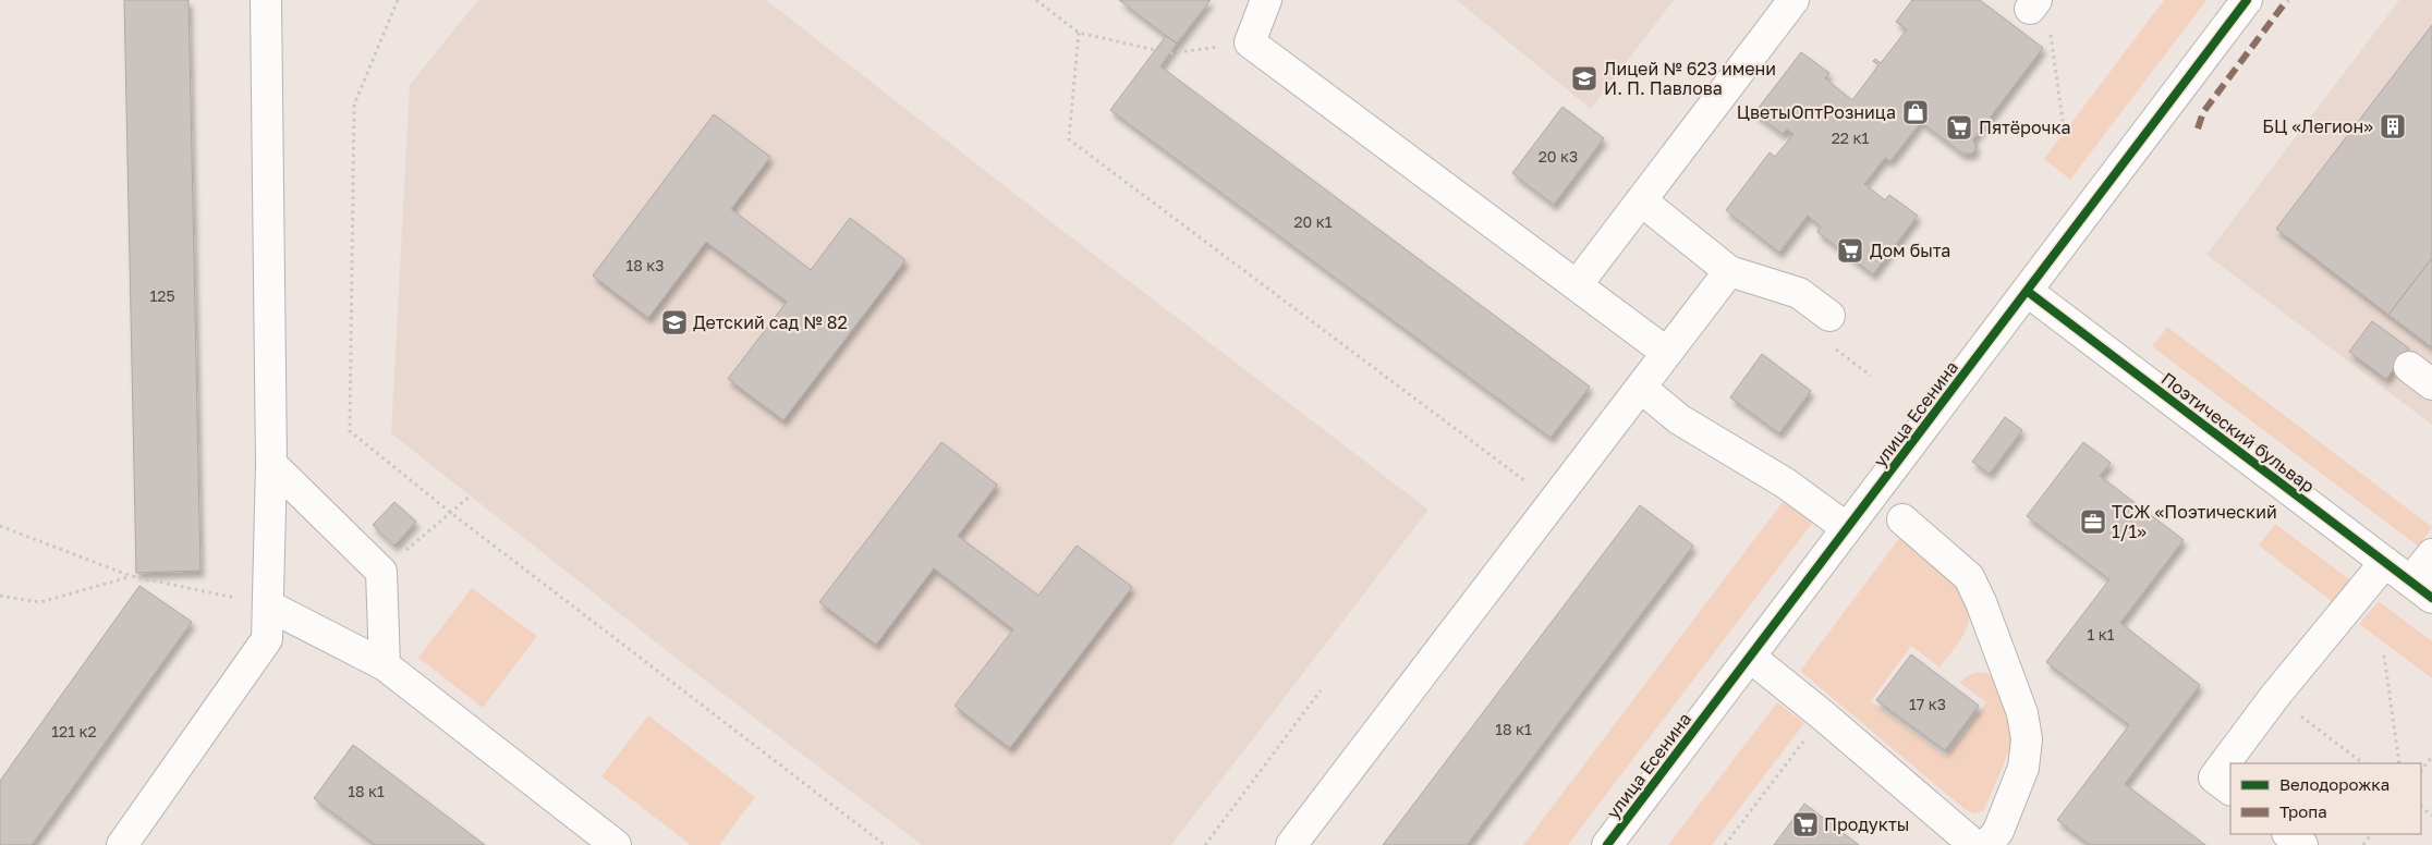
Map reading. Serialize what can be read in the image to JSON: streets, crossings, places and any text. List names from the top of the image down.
{
  "streets": {
    "street": ["улица Есенина", "Поэтический бульвар"]
  },
  "crossings": [
    ["улица Есенина", "Поэтический бульвар"]
  ],
  "places": {
    "school or university": ["Лицей № 623 имени И. П. Павлова", "Детский сад № 82"],
    "shop": ["ЦветыОптРозница"],
    "building": ["БЦ «Легион»"],
    "supermarket": ["Пятёрочка", "Дом быта", "Продукты"],
    "office": ["ТСЖ «Поэтический 1/1»"]
  },
  "house_numbers": [
    "22 к1",
    "20 к3",
    "20 к1",
    "18 к3",
    "125",
    "1 к1",
    "17 к3",
    "18 к1",
    "121 к2",
    "18 к1"
  ],
  "legend": ["Велодорожка", "Тропа"]
}
